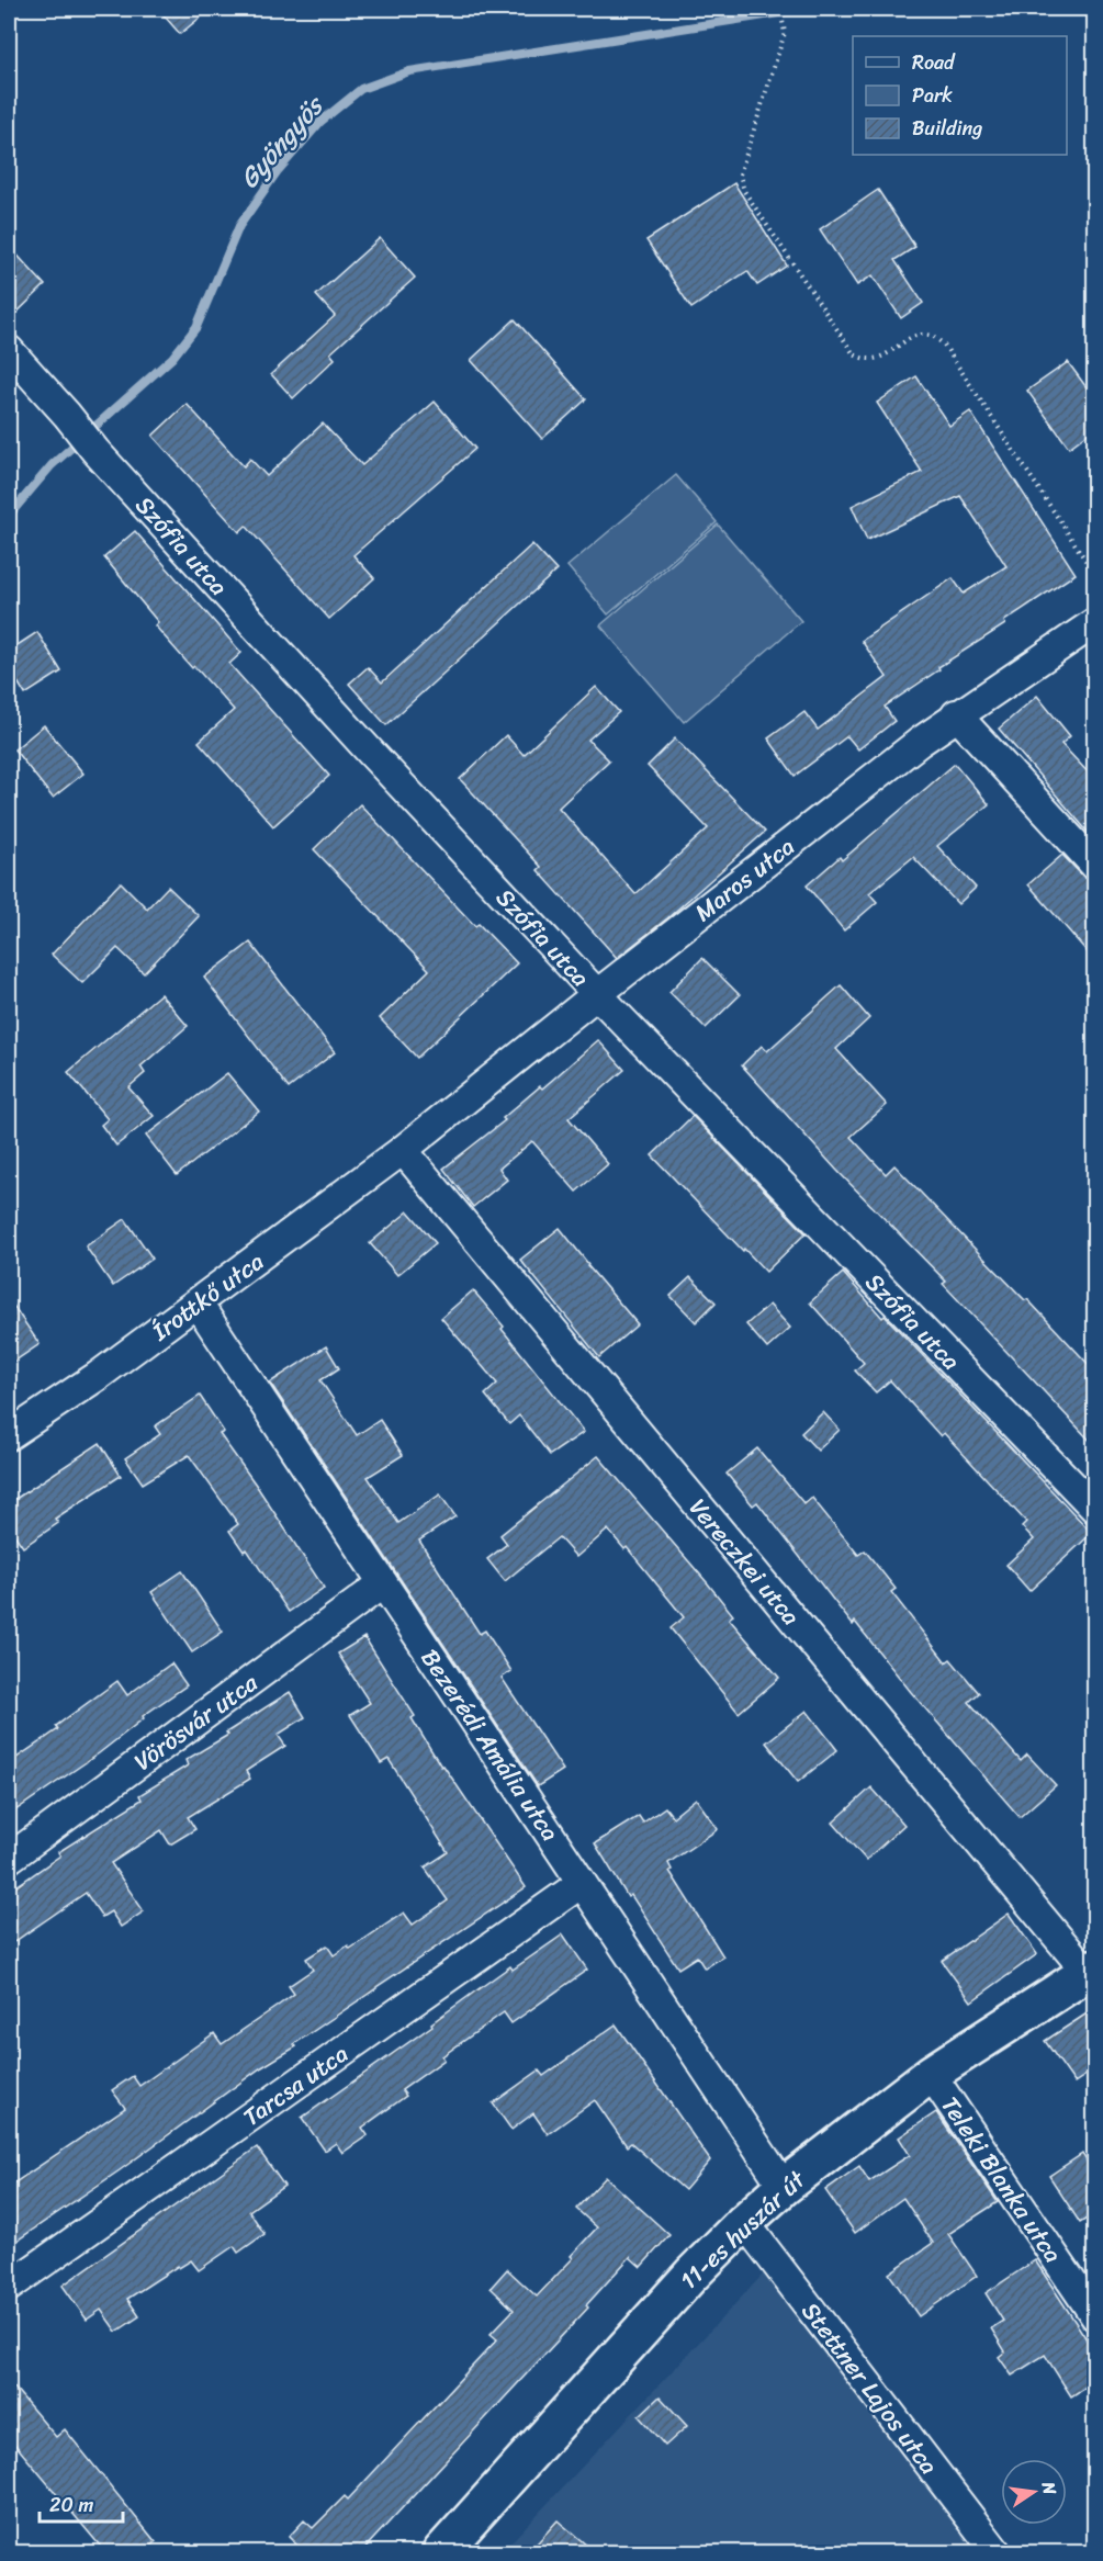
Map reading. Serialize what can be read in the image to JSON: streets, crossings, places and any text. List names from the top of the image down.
{
  "streets": {
    "main road": ["11-es huszár út"],
    "street": [
      "Szófia utca",
      "Maros utca",
      "Írottkő utca",
      "Vereczkei utca",
      "Vörösvár utca",
      "Bezerédi Amália utca",
      "Tarcsa utca",
      "Teleki Blanka utca",
      "Stettner Lajos utca"
    ]
  },
  "crossings": [
    ["Szófia utca", "Maros utca"],
    ["Maros utca", "Írottkő utca"],
    ["Maros utca", "Vereczkei utca"],
    ["Írottkő utca", "Vereczkei utca"],
    ["Írottkő utca", "Bezerédi Amália utca"],
    ["Vereczkei utca", "11-es huszár út"],
    ["Vörösvár utca", "Bezerédi Amália utca"],
    ["Bezerédi Amália utca", "Tarcsa utca"],
    ["Bezerédi Amália utca", "11-es huszár út"],
    ["Teleki Blanka utca", "11-es huszár út"],
    ["11-es huszár út", "Stettner Lajos utca"]
  ],
  "water": ["Gyöngyös"],
  "legend": ["Road", "Park", "Building"],
  "scale_bar": "20 m",
  "north": "right"
}
